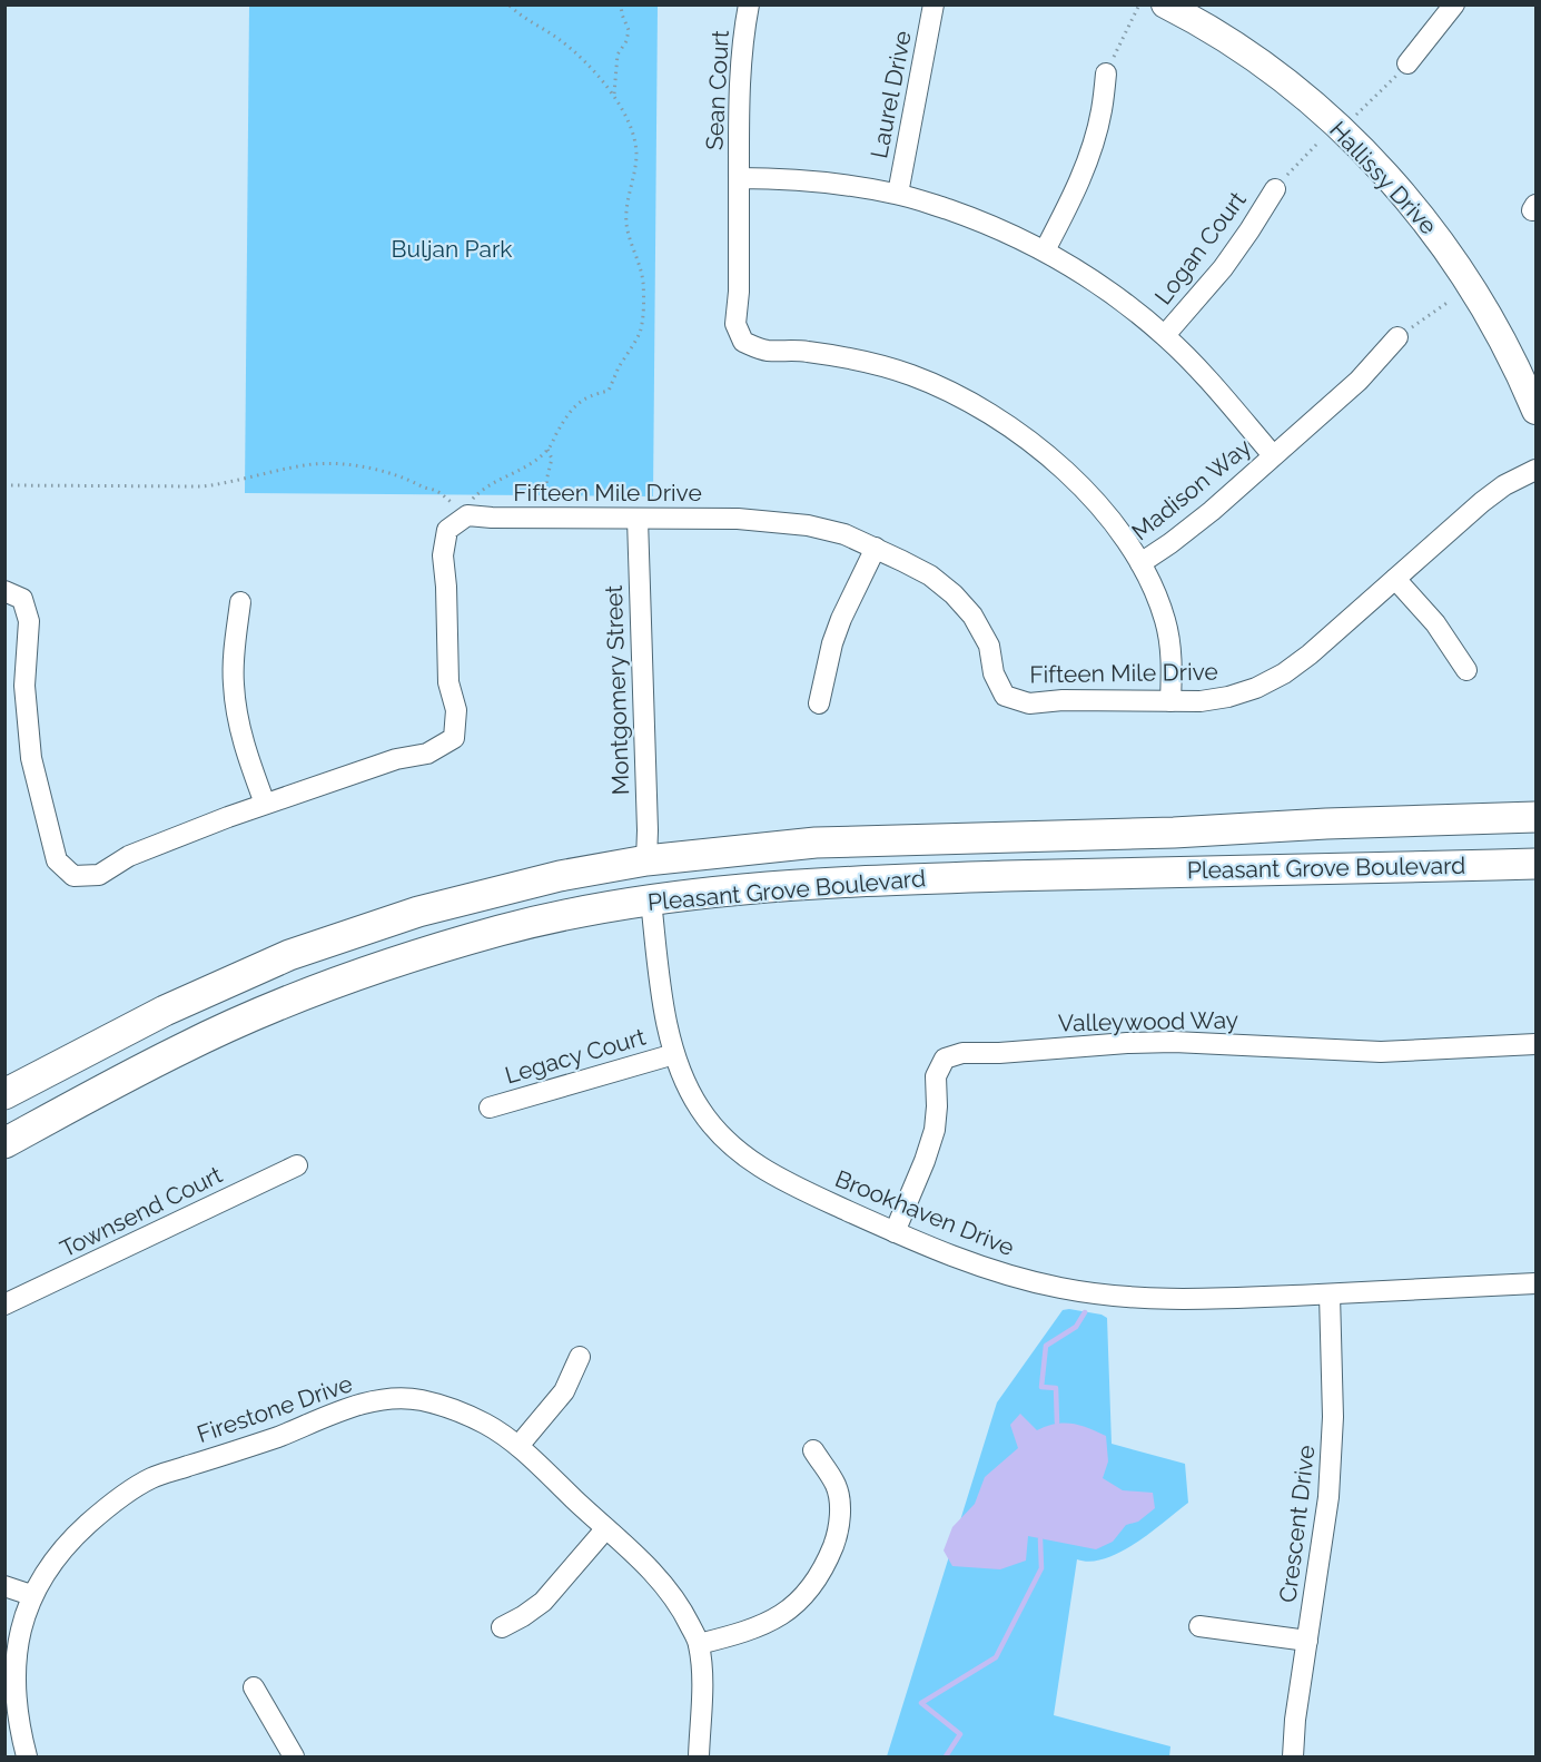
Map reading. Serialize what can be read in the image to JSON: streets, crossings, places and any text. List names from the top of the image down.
{
  "streets": {
    "main road": ["Pleasant Grove Boulevard"],
    "street": [
      "Sean Court",
      "Laurel Drive",
      "Hallissy Drive",
      "Logan Court",
      "Madison Way",
      "Fifteen Mile Drive",
      "Montgomery Street",
      "Valleywood Way",
      "Legacy Court",
      "Townsend Court",
      "Brookhaven Drive",
      "Firestone Drive",
      "Crescent Drive"
    ]
  },
  "crossings": [
    ["Sean Court", "Madison Way"],
    ["Sean Court", "Fifteen Mile Drive"],
    ["Fifteen Mile Drive", "Montgomery Street"],
    ["Montgomery Street", "Pleasant Grove Boulevard"],
    ["Pleasant Grove Boulevard", "Brookhaven Drive"],
    ["Valleywood Way", "Brookhaven Drive"],
    ["Legacy Court", "Brookhaven Drive"],
    ["Brookhaven Drive", "Crescent Drive"]
  ],
  "parks": ["Buljan Park"]
}
